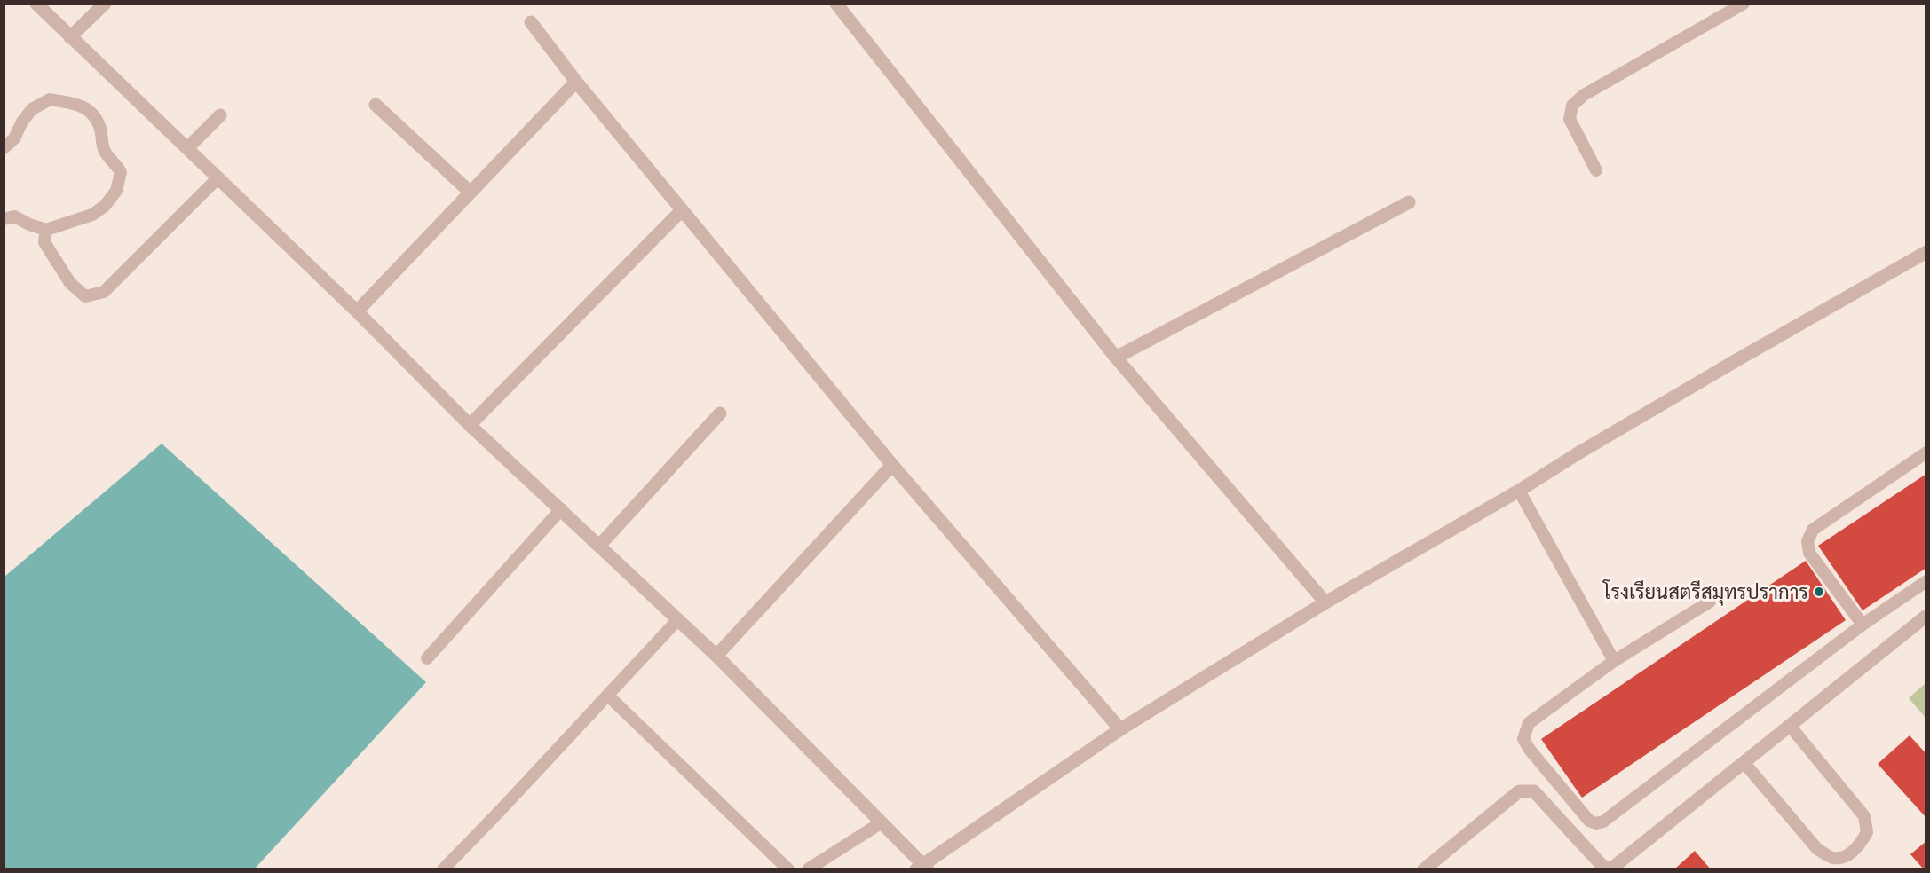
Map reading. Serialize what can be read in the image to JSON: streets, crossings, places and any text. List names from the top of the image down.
{
  "places": ["โรงเรียนสตรีสมุทรปราการ"]
}
